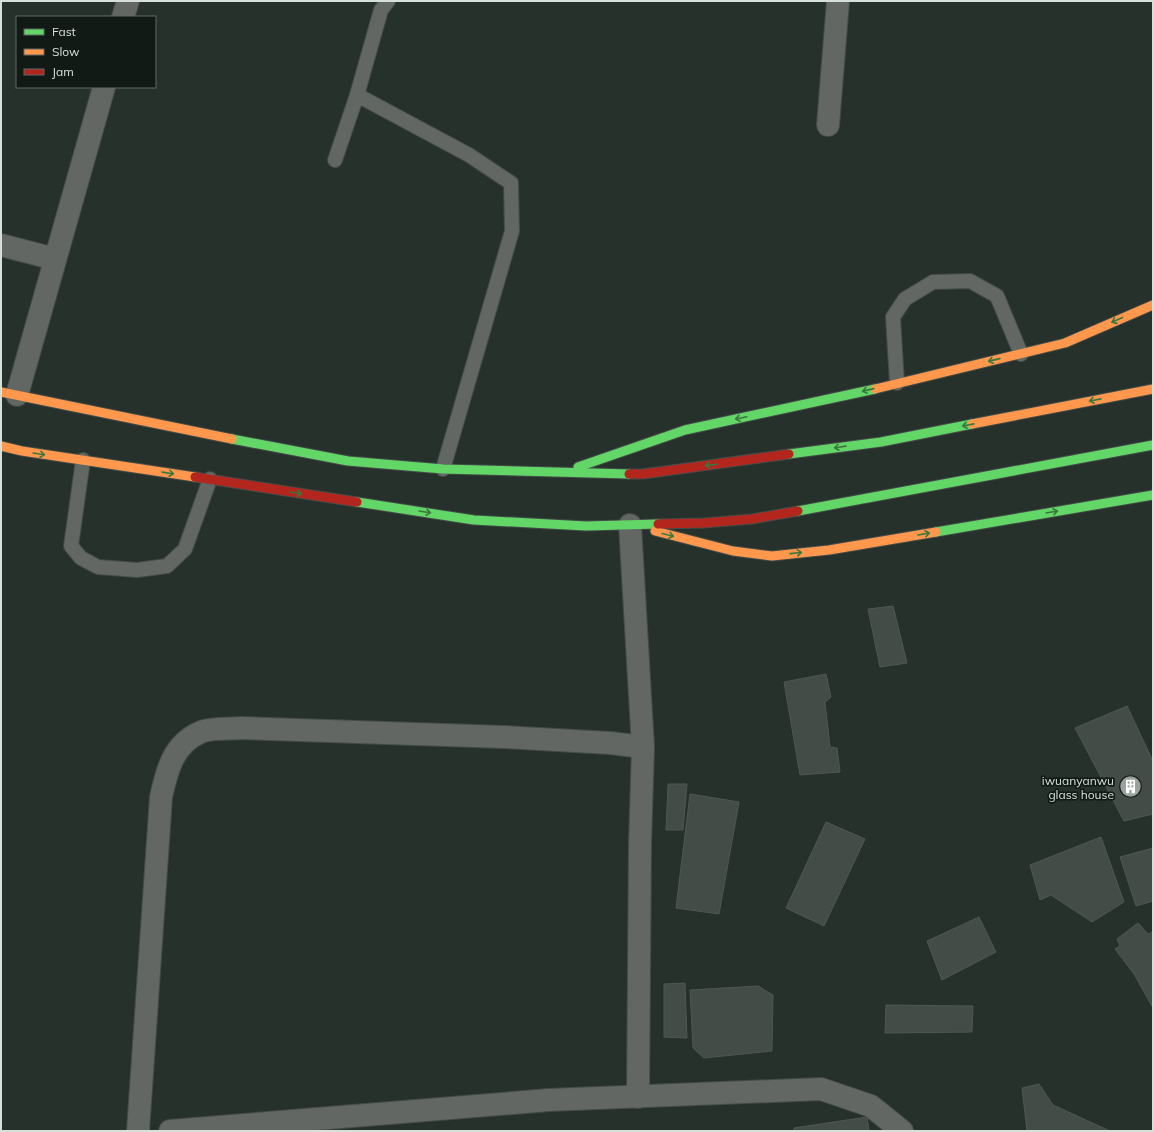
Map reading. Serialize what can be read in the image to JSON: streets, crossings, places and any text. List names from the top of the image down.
{
  "places": {
    "building": ["iwuanyanwu glass house"]
  },
  "legend": ["Fast", "Slow", "Jam"]
}
